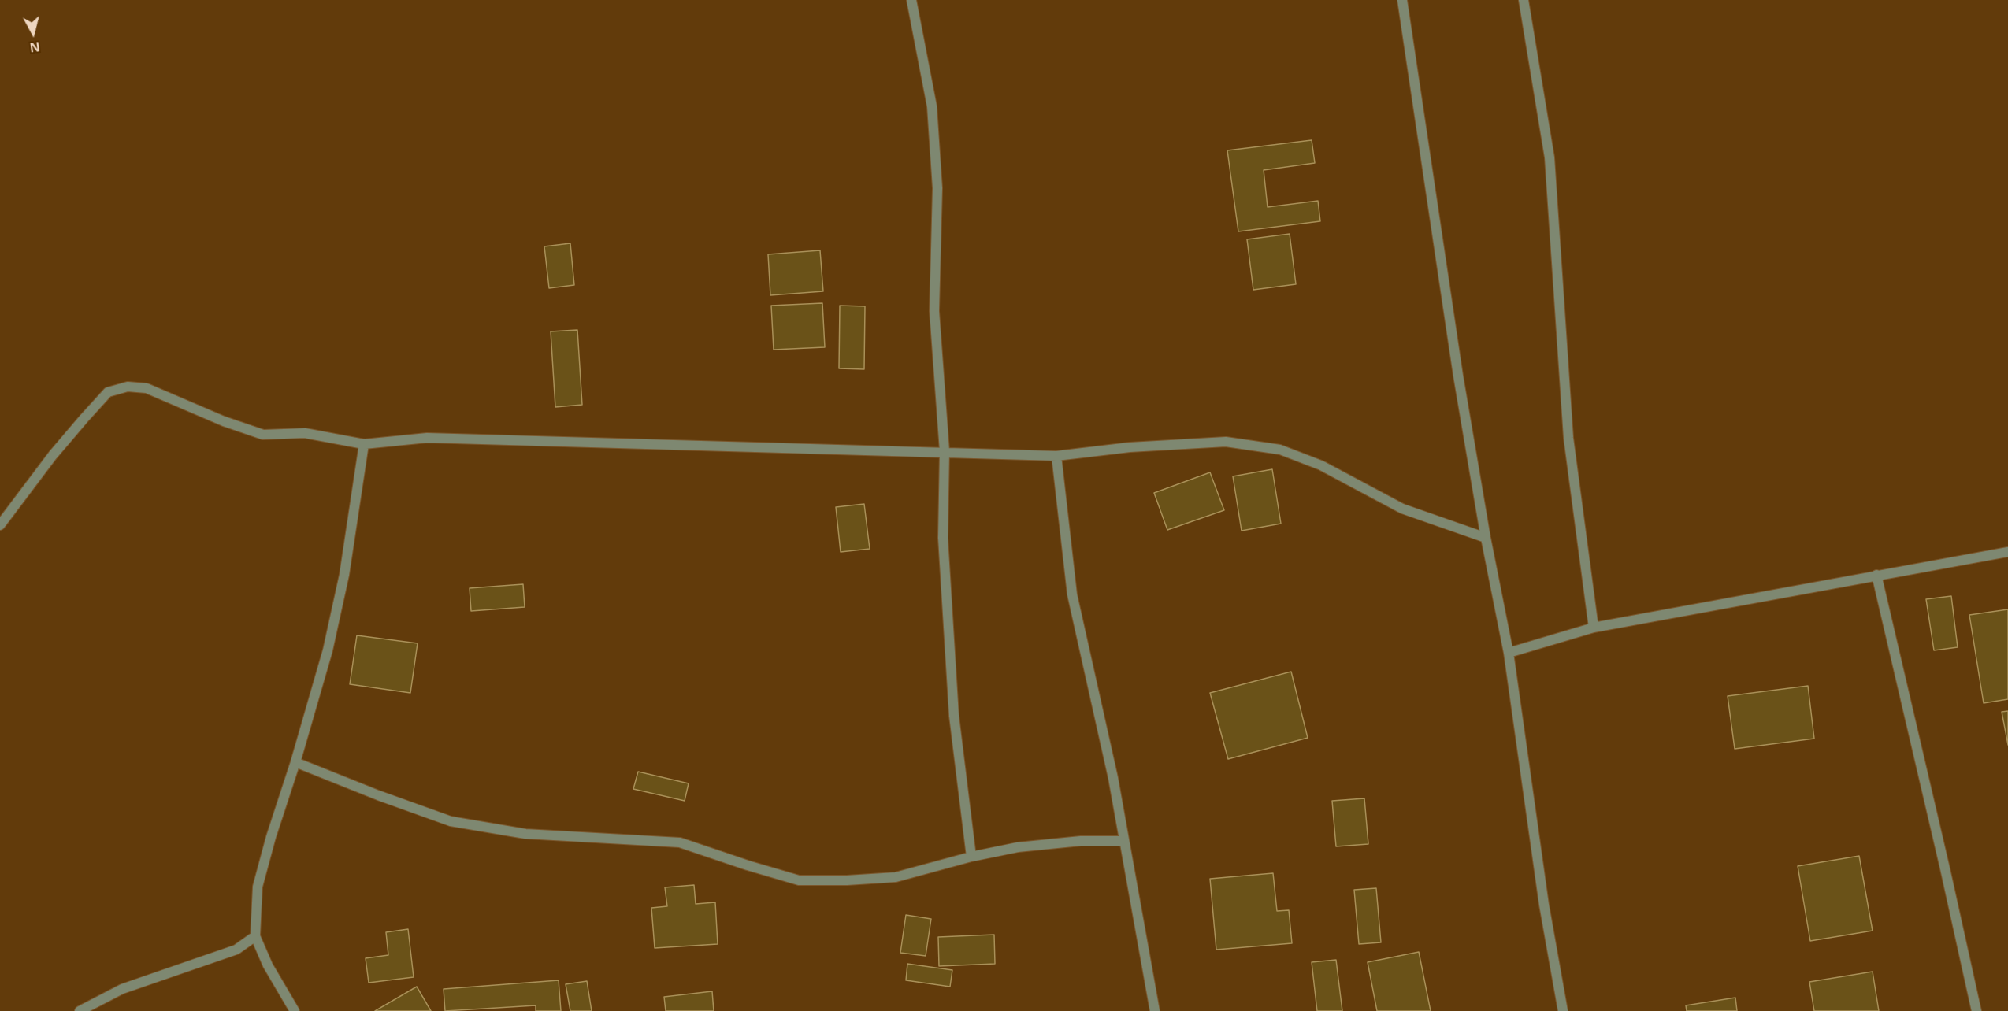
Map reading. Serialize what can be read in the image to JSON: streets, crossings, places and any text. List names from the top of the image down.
{
  "north": "bottom"
}
